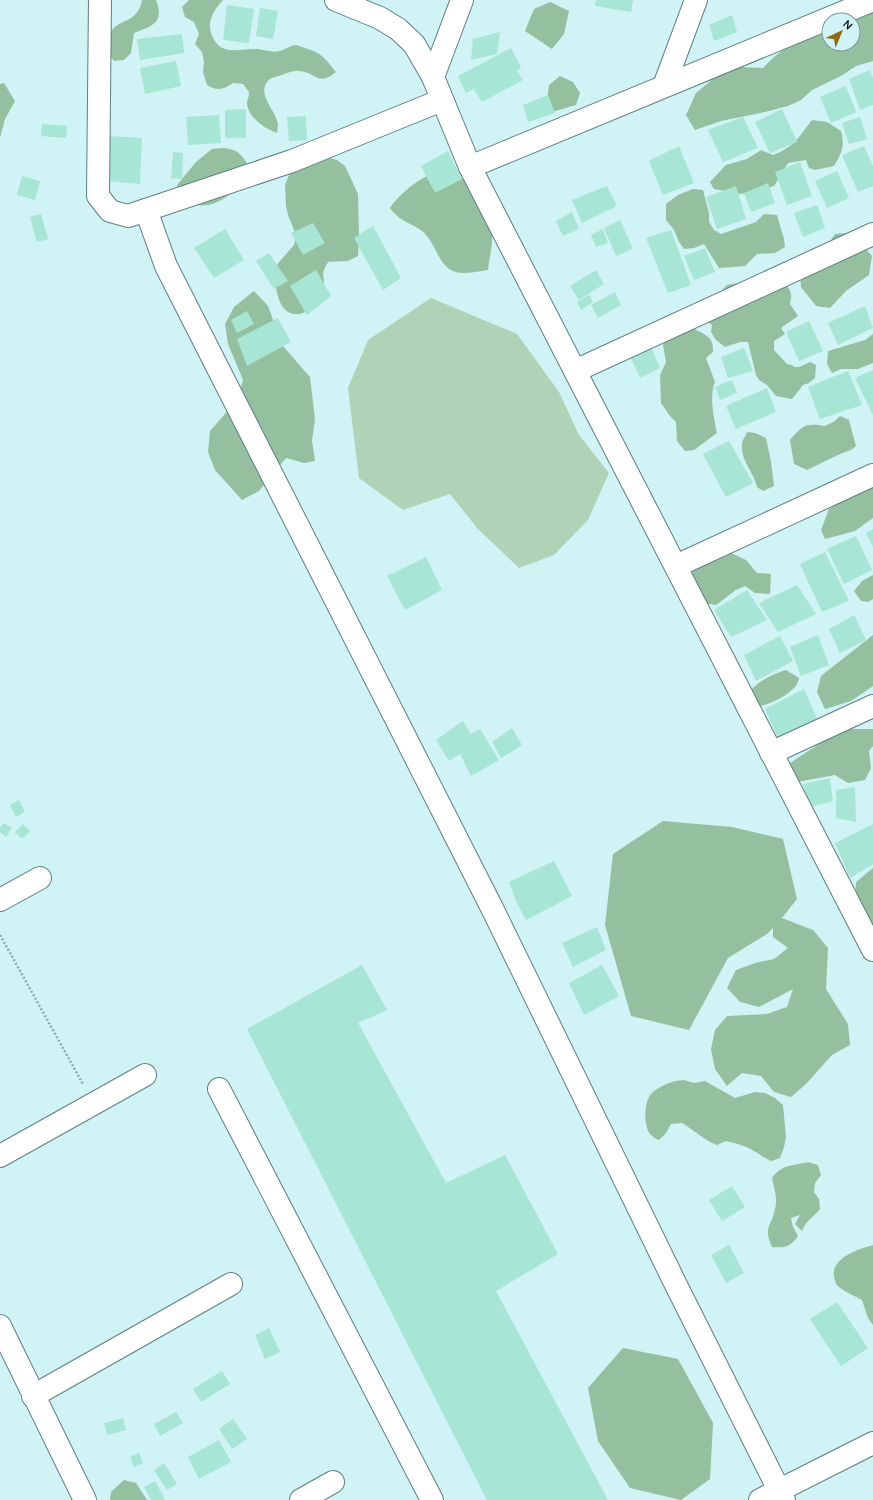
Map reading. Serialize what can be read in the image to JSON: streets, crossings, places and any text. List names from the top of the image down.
{
  "north": "top right"
}
